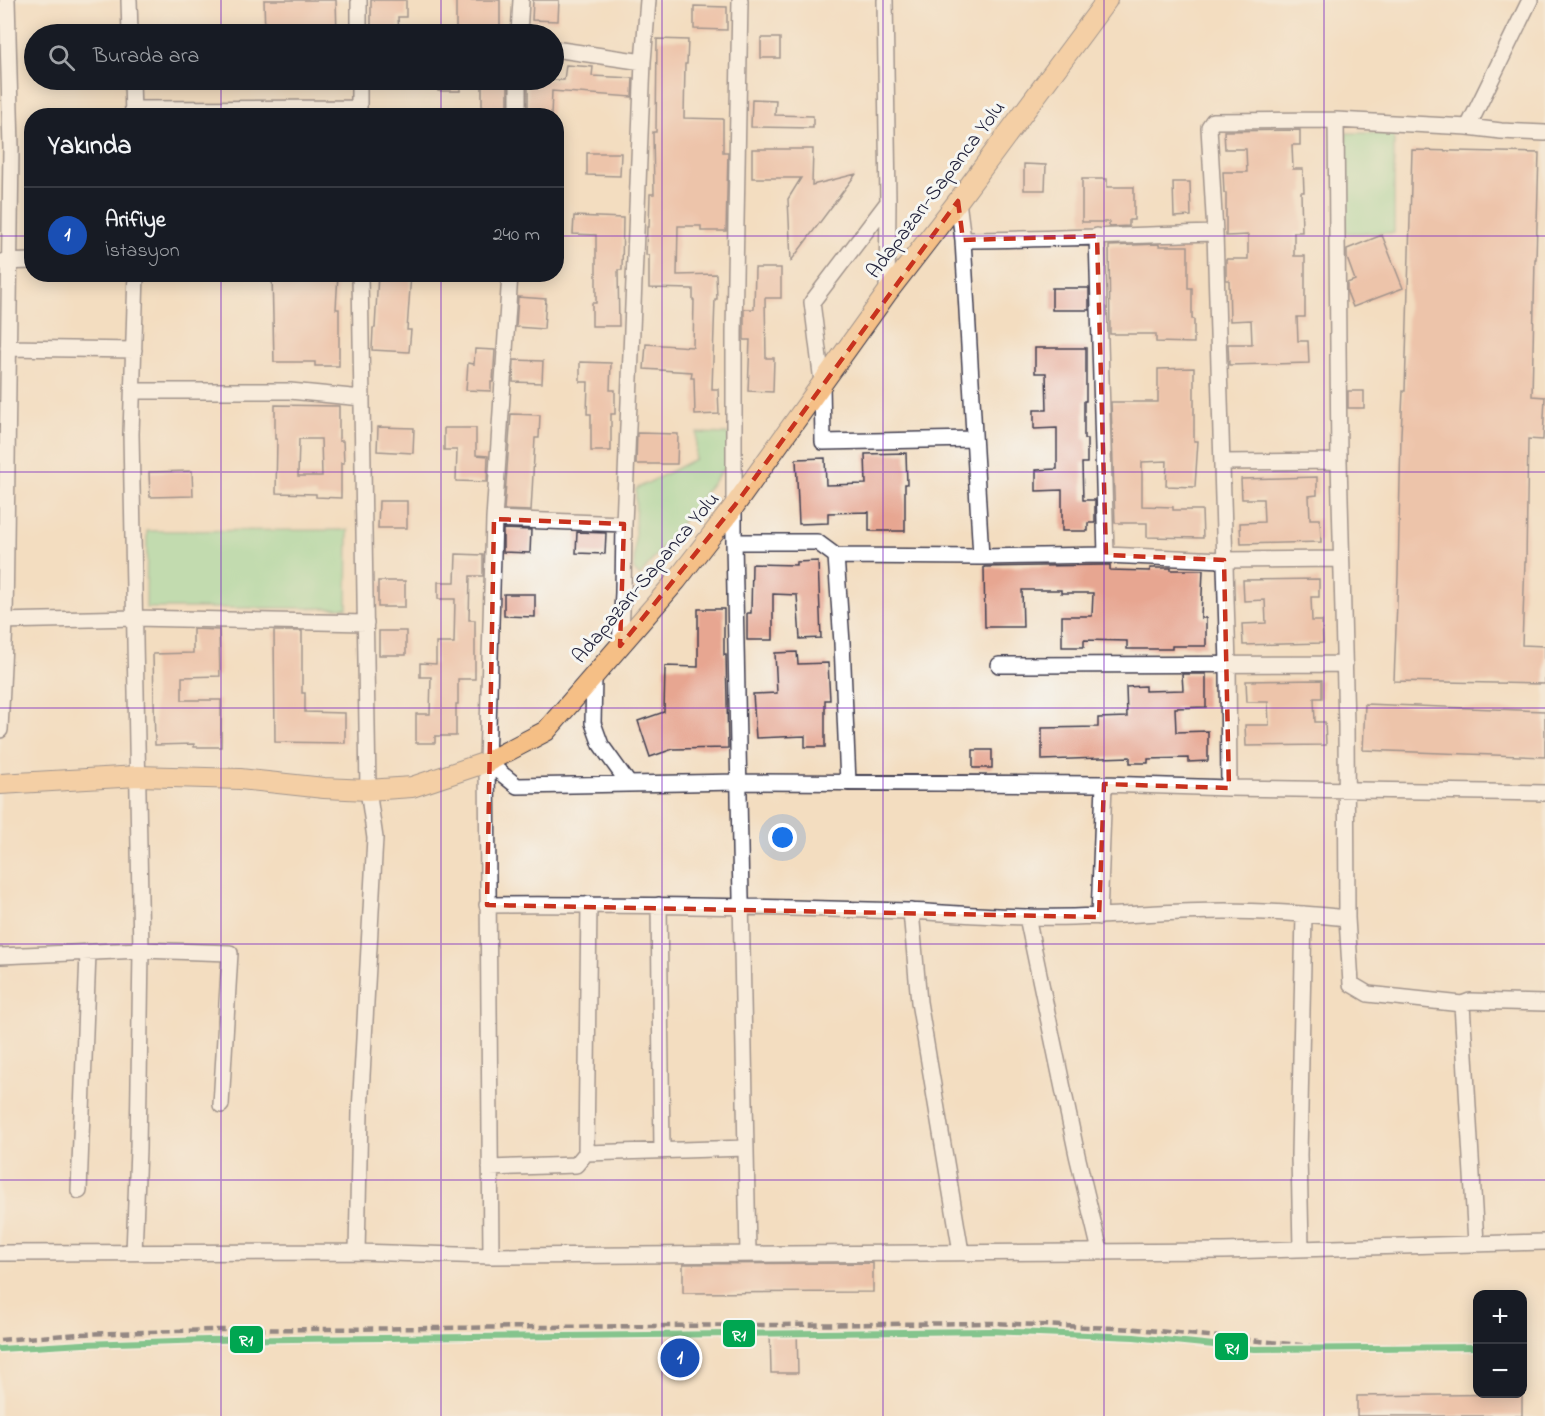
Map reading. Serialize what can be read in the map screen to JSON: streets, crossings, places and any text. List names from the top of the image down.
{
  "streets": {
    "main road": ["Adapazarı-Sapanca Yolu"]
  },
  "lines": ["transit line R1"],
  "page": {
    "search": "Burada ara",
    "heading": "Yakında",
    "list": [
      {
        "mark": "1",
        "name": "Arifiye",
        "note": "İstasyon",
        "value": "240 m"
      }
    ],
    "map_buttons": ["+", "−"],
    "pins": "1"
  }
}
